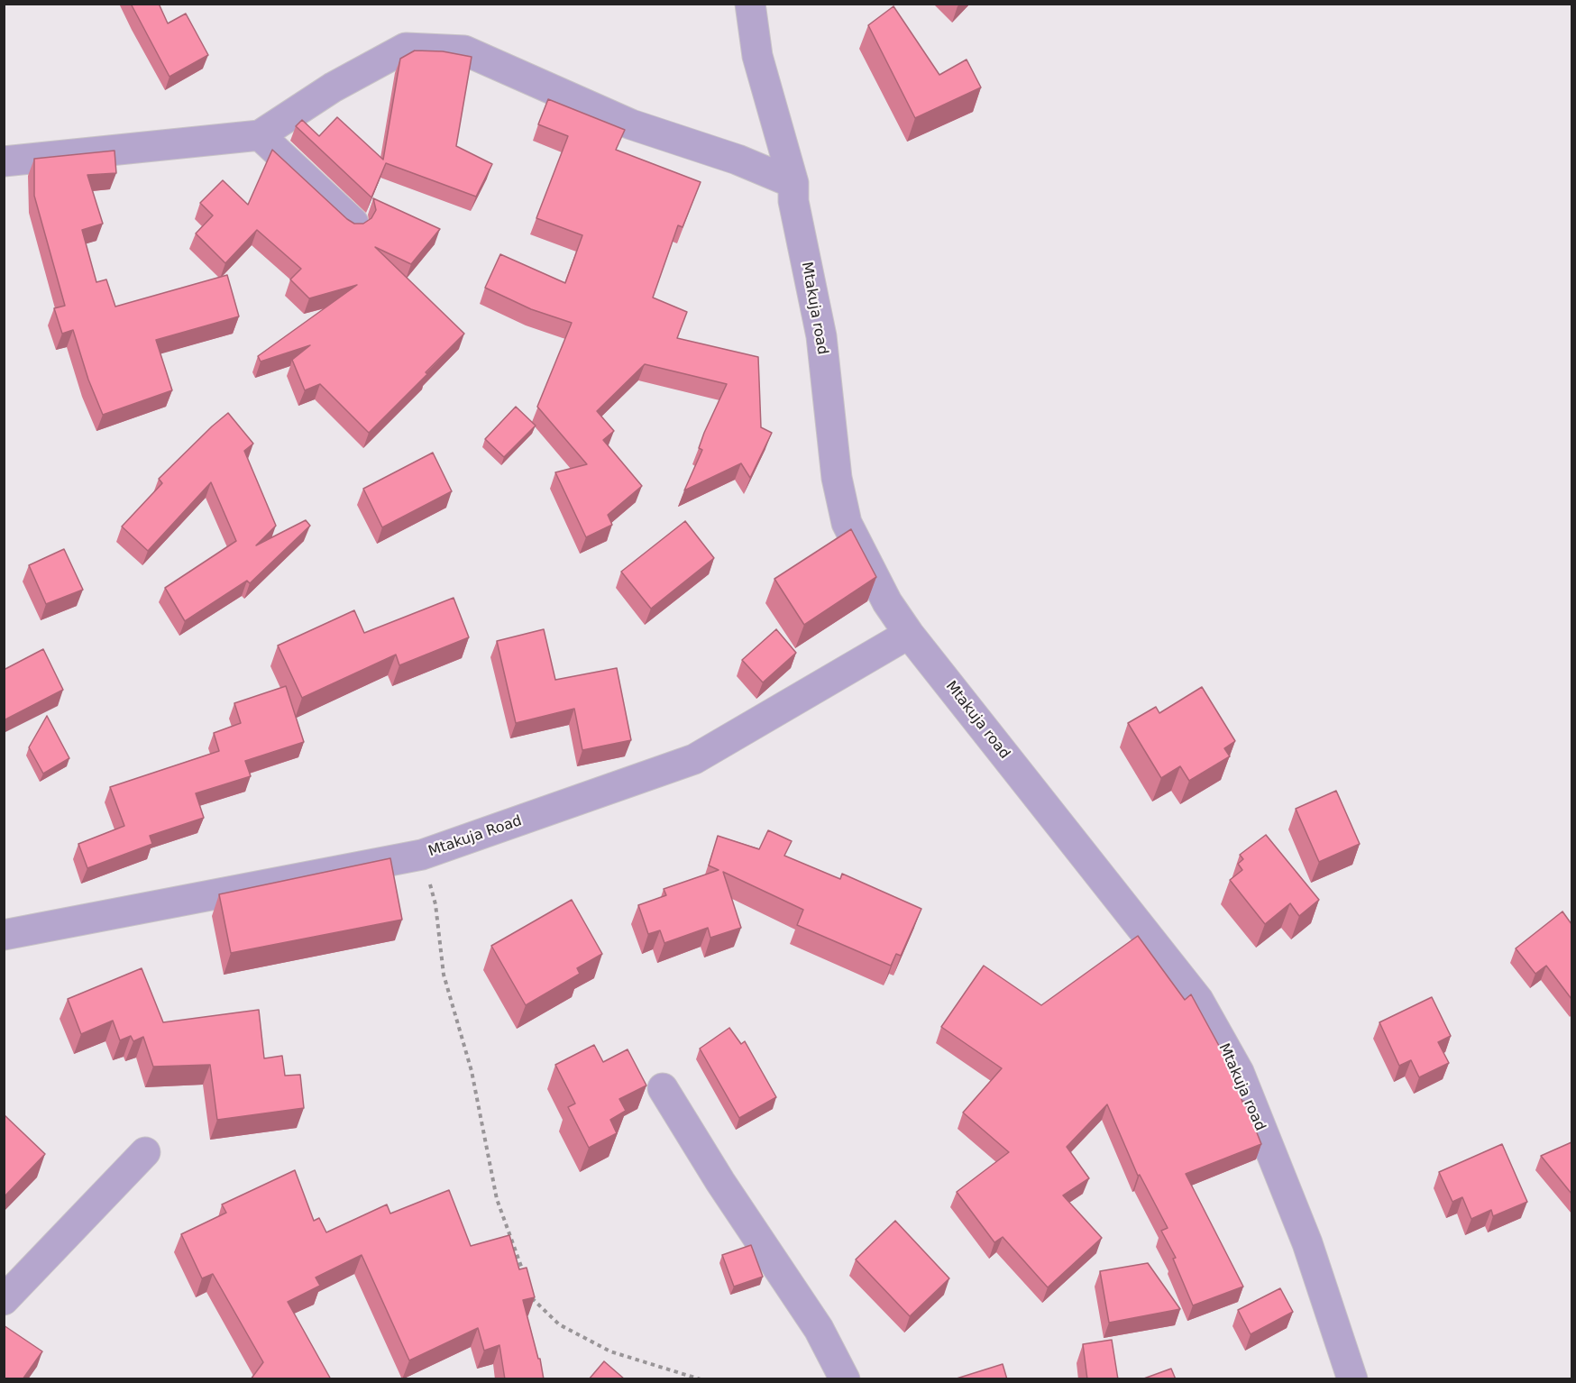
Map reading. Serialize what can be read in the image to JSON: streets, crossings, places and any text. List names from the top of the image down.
{
  "streets": {
    "street": ["Mtakuja road", "Mtakuja Road"]
  },
  "crossings": [
    ["Mtakuja road", "Mtakuja Road"]
  ]
}
